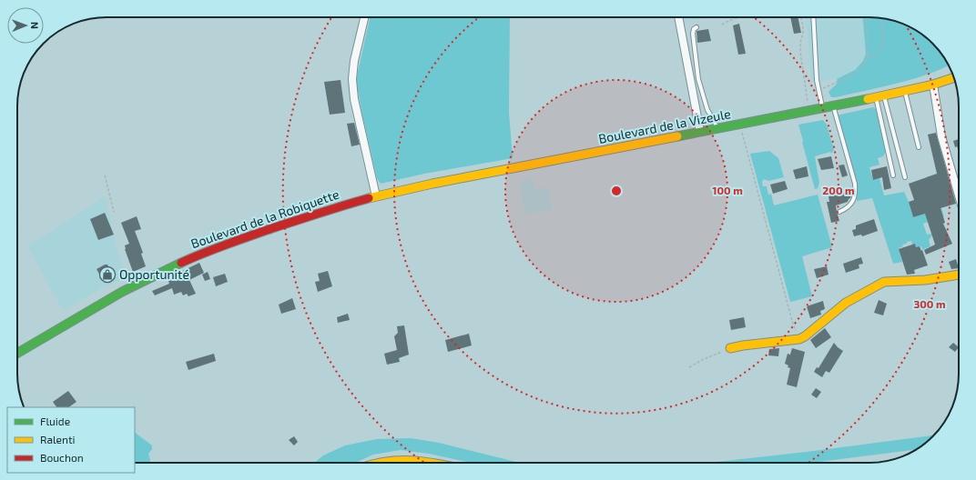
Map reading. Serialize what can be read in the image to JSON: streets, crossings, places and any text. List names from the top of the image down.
{
  "streets": {
    "main road": ["Boulevard de la Vizeule", "Boulevard de la Robiquette"]
  },
  "crossings": [
    ["Boulevard de la Vizeule", "Boulevard de la Robiquette"]
  ],
  "places": {
    "shop": ["Opportunité"]
  },
  "legend": ["Fluide", "Ralenti", "Bouchon"],
  "north": "right",
  "rings": ["100 m", "200 m", "300 m"]
}
